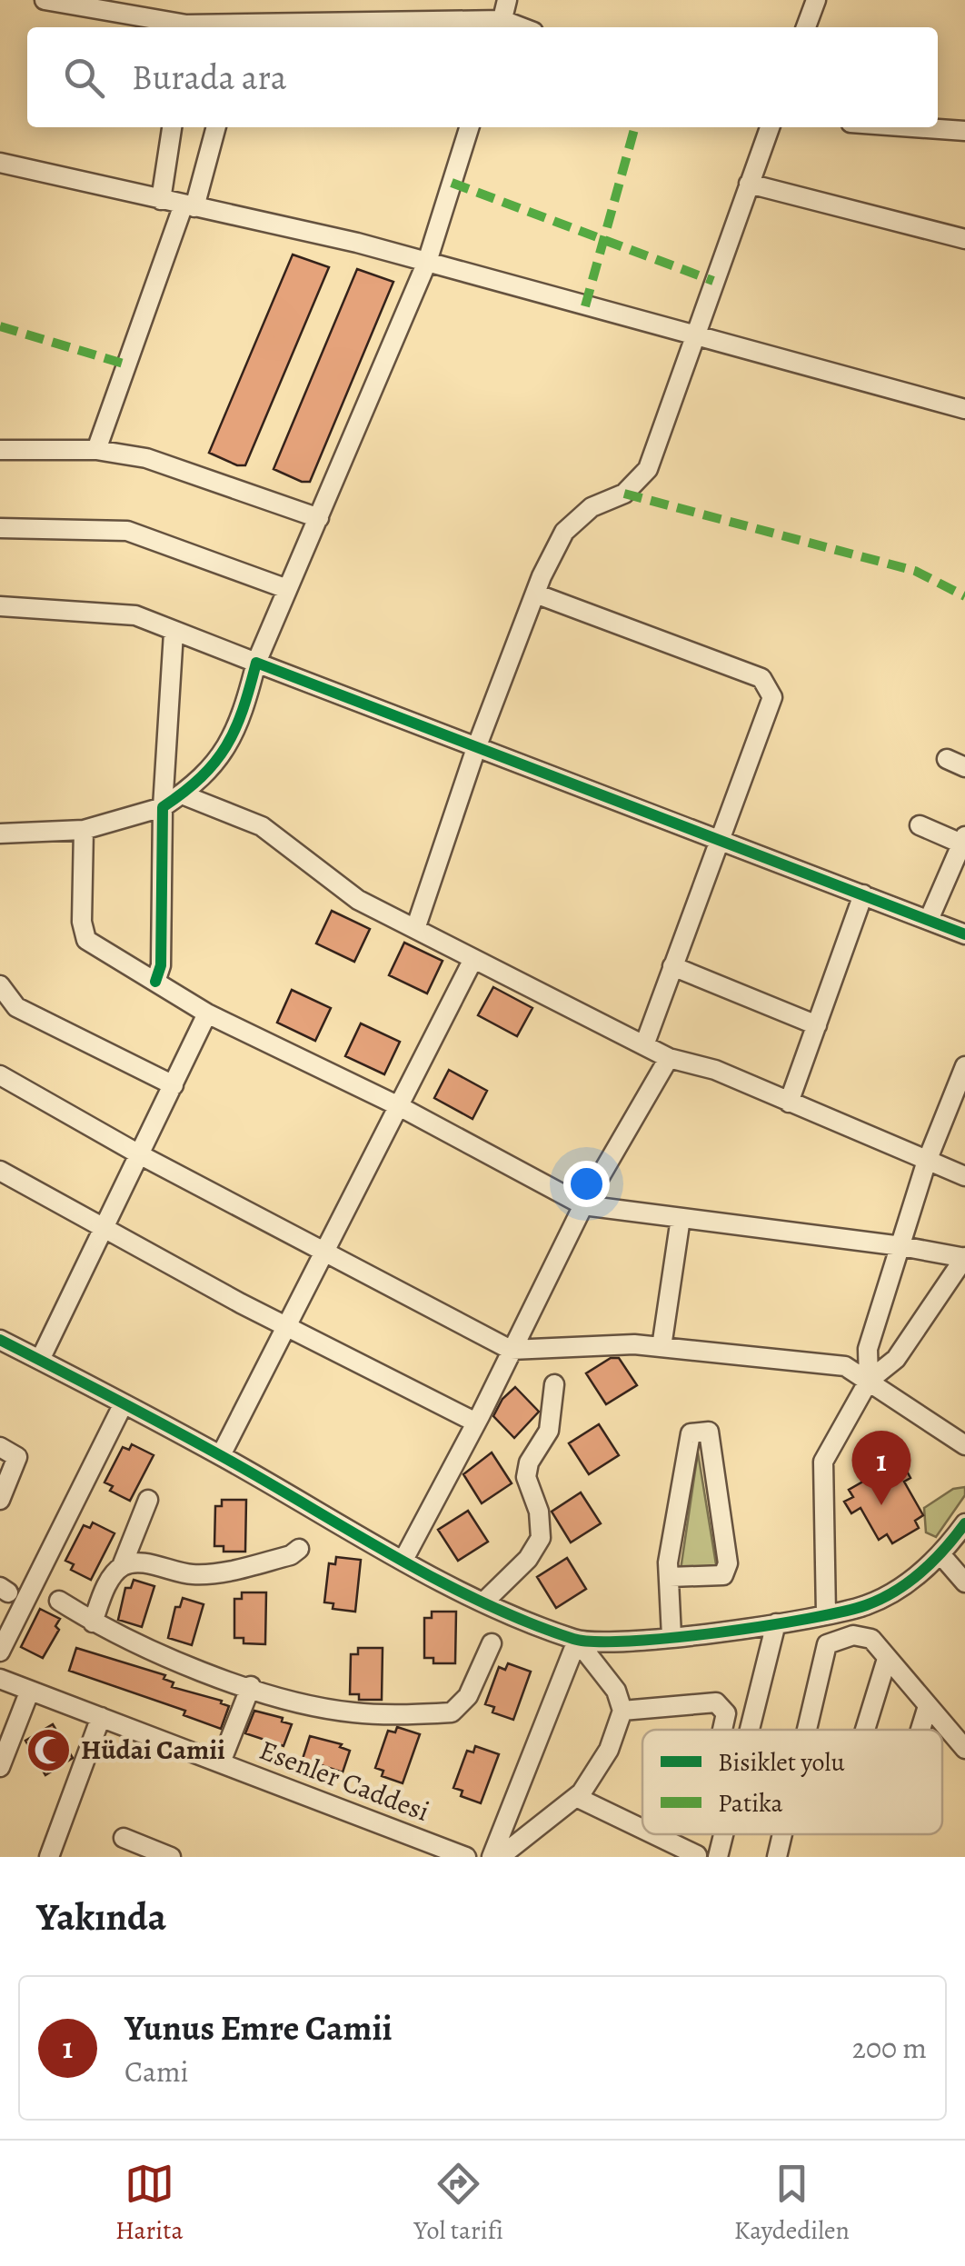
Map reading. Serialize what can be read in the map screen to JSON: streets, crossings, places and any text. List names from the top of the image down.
{
  "streets": {
    "street": ["Esenler Caddesi"]
  },
  "places": {
    "mosque": ["Hüdai Camii"]
  },
  "legend": ["Bisiklet yolu", "Patika"],
  "page": {
    "search": "Burada ara",
    "pins": "1",
    "heading": "Yakında",
    "list": [
      {
        "mark": "1",
        "name": "Yunus Emre Camii",
        "note": "Cami",
        "value": "200 m"
      }
    ],
    "nav": ["Harita", "Yol tarifi", "Kaydedilen"]
  }
}
